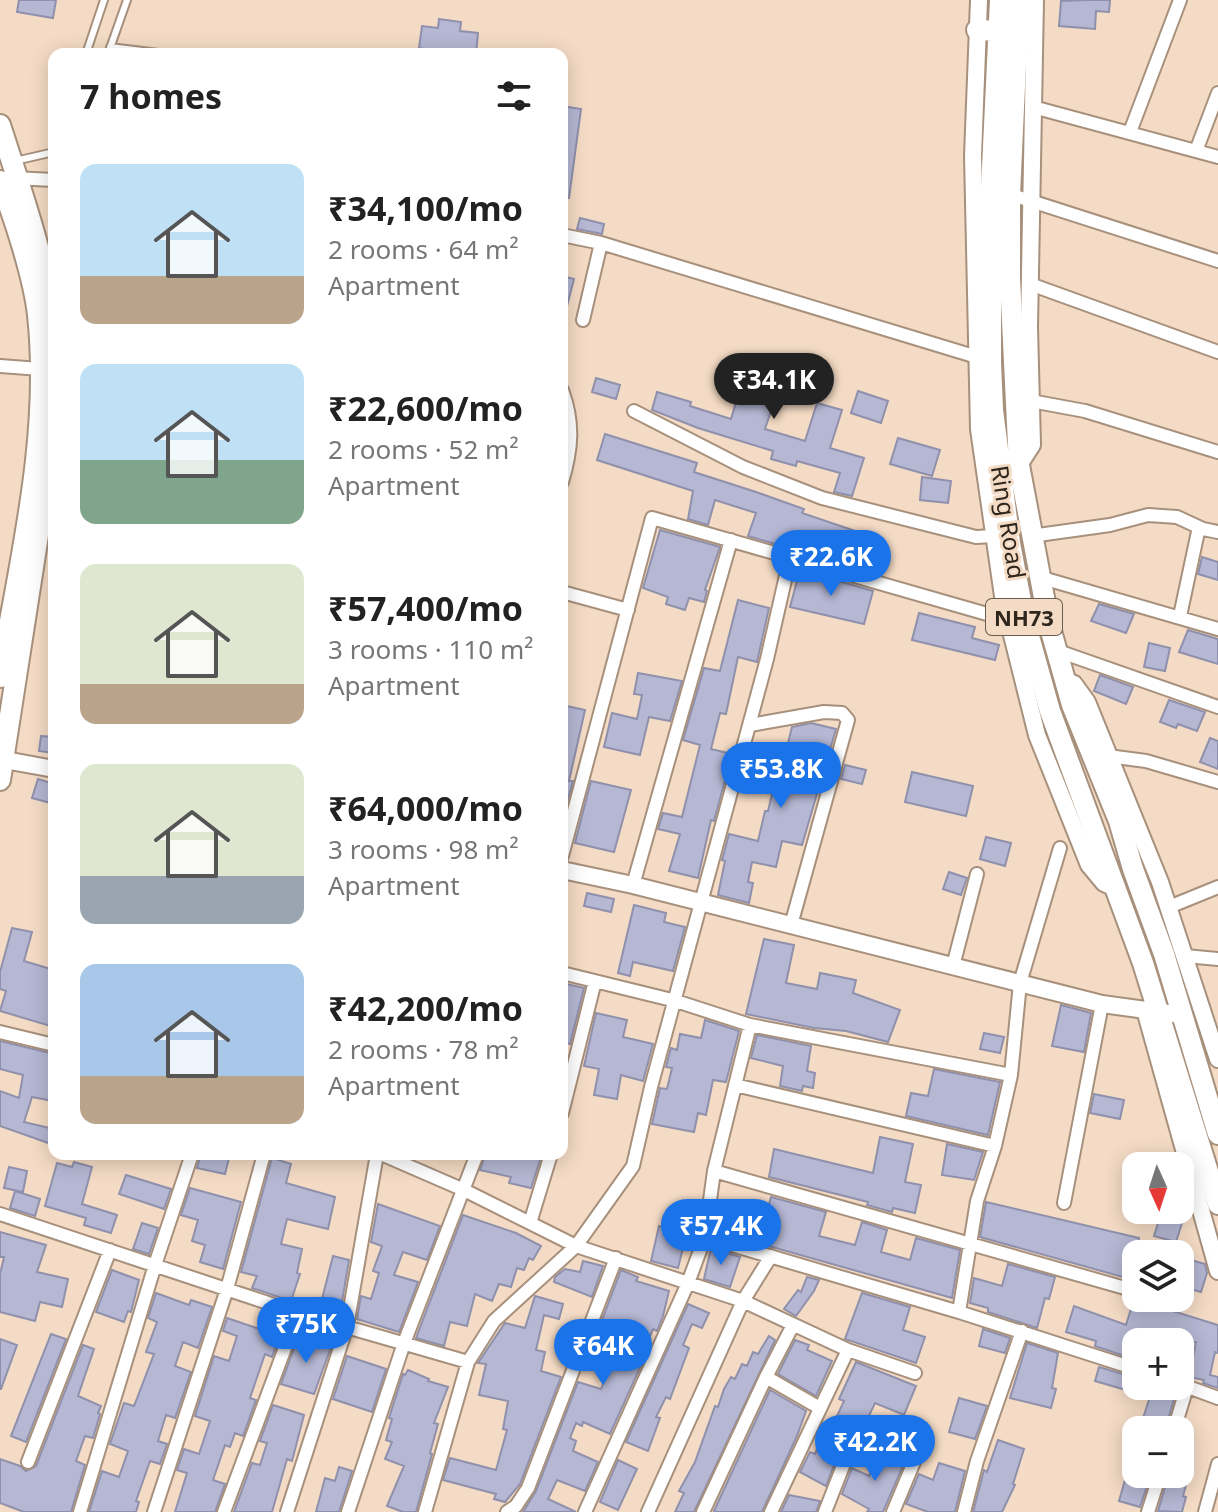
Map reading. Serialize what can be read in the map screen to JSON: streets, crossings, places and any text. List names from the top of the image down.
{
  "streets": {
    "main road": ["Ring Road", "NH73"]
  },
  "north": "bottom",
  "page": {
    "heading": "7 homes",
    "list": [
      {
        "name": "₹34,100/mo",
        "note": "2 rooms · 64 m² · Apartment"
      },
      {
        "name": "₹22,600/mo",
        "note": "2 rooms · 52 m² · Apartment"
      },
      {
        "name": "₹57,400/mo",
        "note": "3 rooms · 110 m² · Apartment"
      },
      {
        "name": "₹64,000/mo",
        "note": "3 rooms · 98 m² · Apartment"
      },
      {
        "name": "₹42,200/mo",
        "note": "2 rooms · 78 m² · Apartment"
      }
    ],
    "price": [
      "₹34.1K",
      "₹22.6K",
      "₹53.8K",
      "₹57.4K",
      "₹75K",
      "₹64K",
      "₹42.2K"
    ],
    "map_buttons": ["+", "−"]
  }
}
